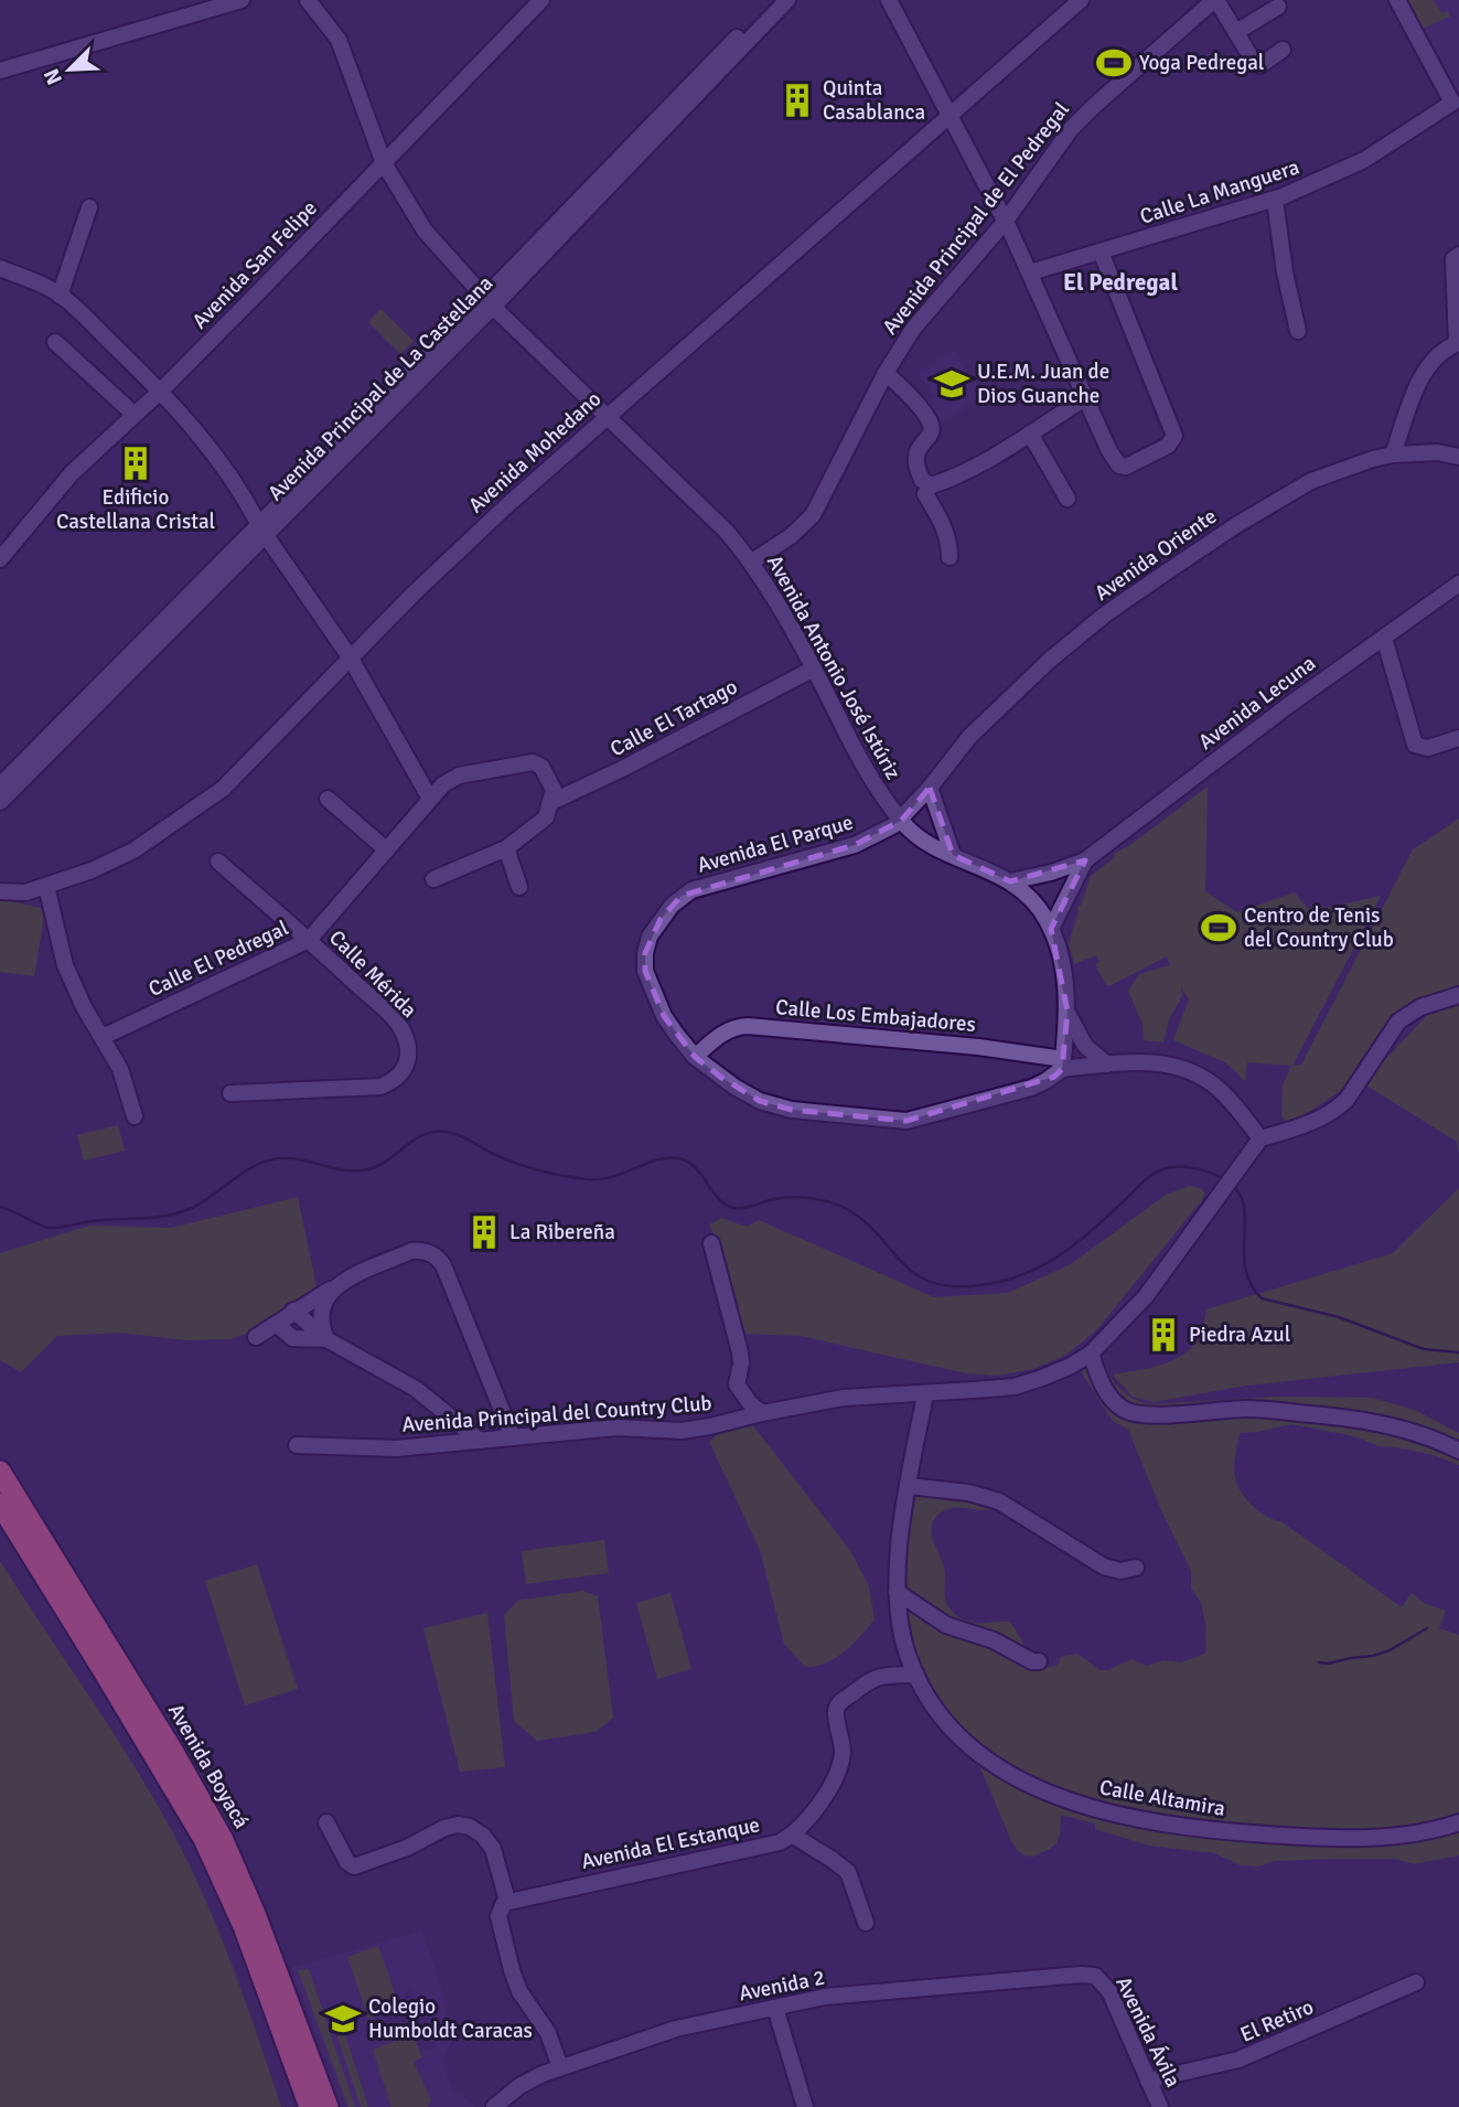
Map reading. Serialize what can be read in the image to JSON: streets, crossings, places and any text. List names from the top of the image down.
{
  "streets": {
    "highway": ["Avenida Boyacá"],
    "street": [
      "Calle La Manguera",
      "Avenida Principal de El Pedregal",
      "Avenida San Felipe",
      "Avenida Principal de La Castellana",
      "Avenida Mohedano",
      "Avenida Oriente",
      "Avenida Antonio José Istúriz",
      "Avenida Lecuna",
      "Calle El Tartago",
      "Avenida El Parque",
      "Calle El Pedregal",
      "Calle Mérida",
      "Calle Los Embajadores",
      "Avenida Principal del Country Club",
      "Calle Altamira",
      "Avenida El Estanque",
      "Avenida 2",
      "El Retiro",
      "Avenida Ávila"
    ]
  },
  "crossings": [
    ["Avenida Principal de El Pedregal", "Avenida Antonio José Istúriz"],
    ["Avenida San Felipe", "Avenida Antonio José Istúriz"],
    ["Avenida Principal de La Castellana", "Avenida Antonio José Istúriz"],
    ["Avenida Mohedano", "Avenida Antonio José Istúriz"],
    ["Avenida Oriente", "Avenida Antonio José Istúriz"],
    ["Avenida Oriente", "Avenida El Parque"],
    ["Avenida Antonio José Istúriz", "Avenida Lecuna"],
    ["Avenida Antonio José Istúriz", "Calle El Tartago"],
    ["Avenida Antonio José Istúriz", "Avenida El Parque"],
    ["Avenida Antonio José Istúriz", "Calle Los Embajadores"],
    ["Avenida El Parque", "Calle Los Embajadores"],
    ["Calle El Pedregal", "Calle Mérida"],
    ["Avenida Principal del Country Club", "Calle Altamira"],
    ["Calle Altamira", "Avenida El Estanque"],
    ["Avenida 2", "Avenida Ávila"],
    ["El Retiro", "Avenida Ávila"]
  ],
  "districts": ["El Pedregal"],
  "places": {
    "sports": ["Yoga Pedregal", "Centro de Tenis del Country Club"],
    "building": [
      "Quinta Casablanca",
      "Edificio Castellana Cristal",
      "La Ribereña",
      "Piedra Azul"
    ],
    "school or university": ["U.E.M. Juan de Dios Guanche", "Colegio Humboldt Caracas"]
  },
  "north": "bottom left"
}
